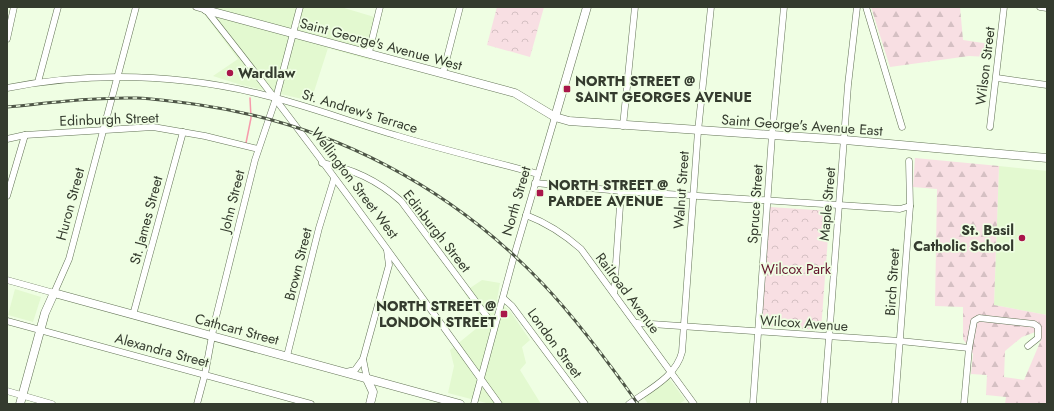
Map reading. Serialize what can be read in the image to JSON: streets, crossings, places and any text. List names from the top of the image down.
{
  "streets": {
    "main road": [
      "Saint George's Avenue West",
      "Saint George's Avenue East",
      "North Street",
      "Huron Street",
      "Cathcart Street"
    ],
    "street": [
      "Wilson Street",
      "St. Andrew's Terrace",
      "Edinburgh Street",
      "Wellington Street West",
      "Walnut Street",
      "John Street",
      "Spruce Street",
      "Maple Street",
      "St. James Street",
      "Brown Street",
      "Birch Street",
      "Railroad Avenue",
      "Wilcox Avenue",
      "London Street",
      "Alexandra Street"
    ]
  },
  "crossings": [
    ["Saint George's Avenue West", "Saint George's Avenue East"],
    ["Saint George's Avenue West", "Wellington Street West"],
    ["Saint George's Avenue West", "John Street"],
    ["Saint George's Avenue West", "North Street"],
    ["St. Andrew's Terrace", "Wellington Street West"],
    ["St. Andrew's Terrace", "John Street"],
    ["St. Andrew's Terrace", "North Street"],
    ["St. Andrew's Terrace", "Huron Street"],
    ["Edinburgh Street", "Wellington Street West"],
    ["Edinburgh Street", "John Street"],
    ["Edinburgh Street", "North Street"],
    ["Edinburgh Street", "Huron Street"],
    ["Edinburgh Street", "St. James Street"],
    ["Saint George's Avenue East", "Walnut Street"],
    ["Saint George's Avenue East", "North Street"],
    ["Saint George's Avenue East", "Spruce Street"],
    ["Saint George's Avenue East", "Maple Street"],
    ["Wellington Street West", "John Street"],
    ["Wellington Street West", "North Street"],
    ["Wellington Street West", "Brown Street"],
    ["Walnut Street", "Railroad Avenue"],
    ["Walnut Street", "Wilcox Avenue"],
    ["John Street", "Cathcart Street"],
    ["John Street", "Alexandra Street"],
    ["North Street", "Railroad Avenue"],
    ["North Street", "London Street"],
    ["Huron Street", "Cathcart Street"],
    ["Huron Street", "Alexandra Street"],
    ["Spruce Street", "Wilcox Avenue"],
    ["Maple Street", "Wilcox Avenue"],
    ["St. James Street", "Cathcart Street"],
    ["Brown Street", "Cathcart Street"],
    ["Birch Street", "Wilcox Avenue"],
    ["Railroad Avenue", "Wilcox Avenue"]
  ],
  "parks": ["Wilcox Park"],
  "places": {
    "other": ["Wardlaw", "St. Basil Catholic School"],
    "transit": ["NORTH STREET @ SAINT GEORGES AVENUE", "NORTH STREET @ PARDEE AVENUE", "NORTH STREET @ LONDON STREET"]
  }
}
